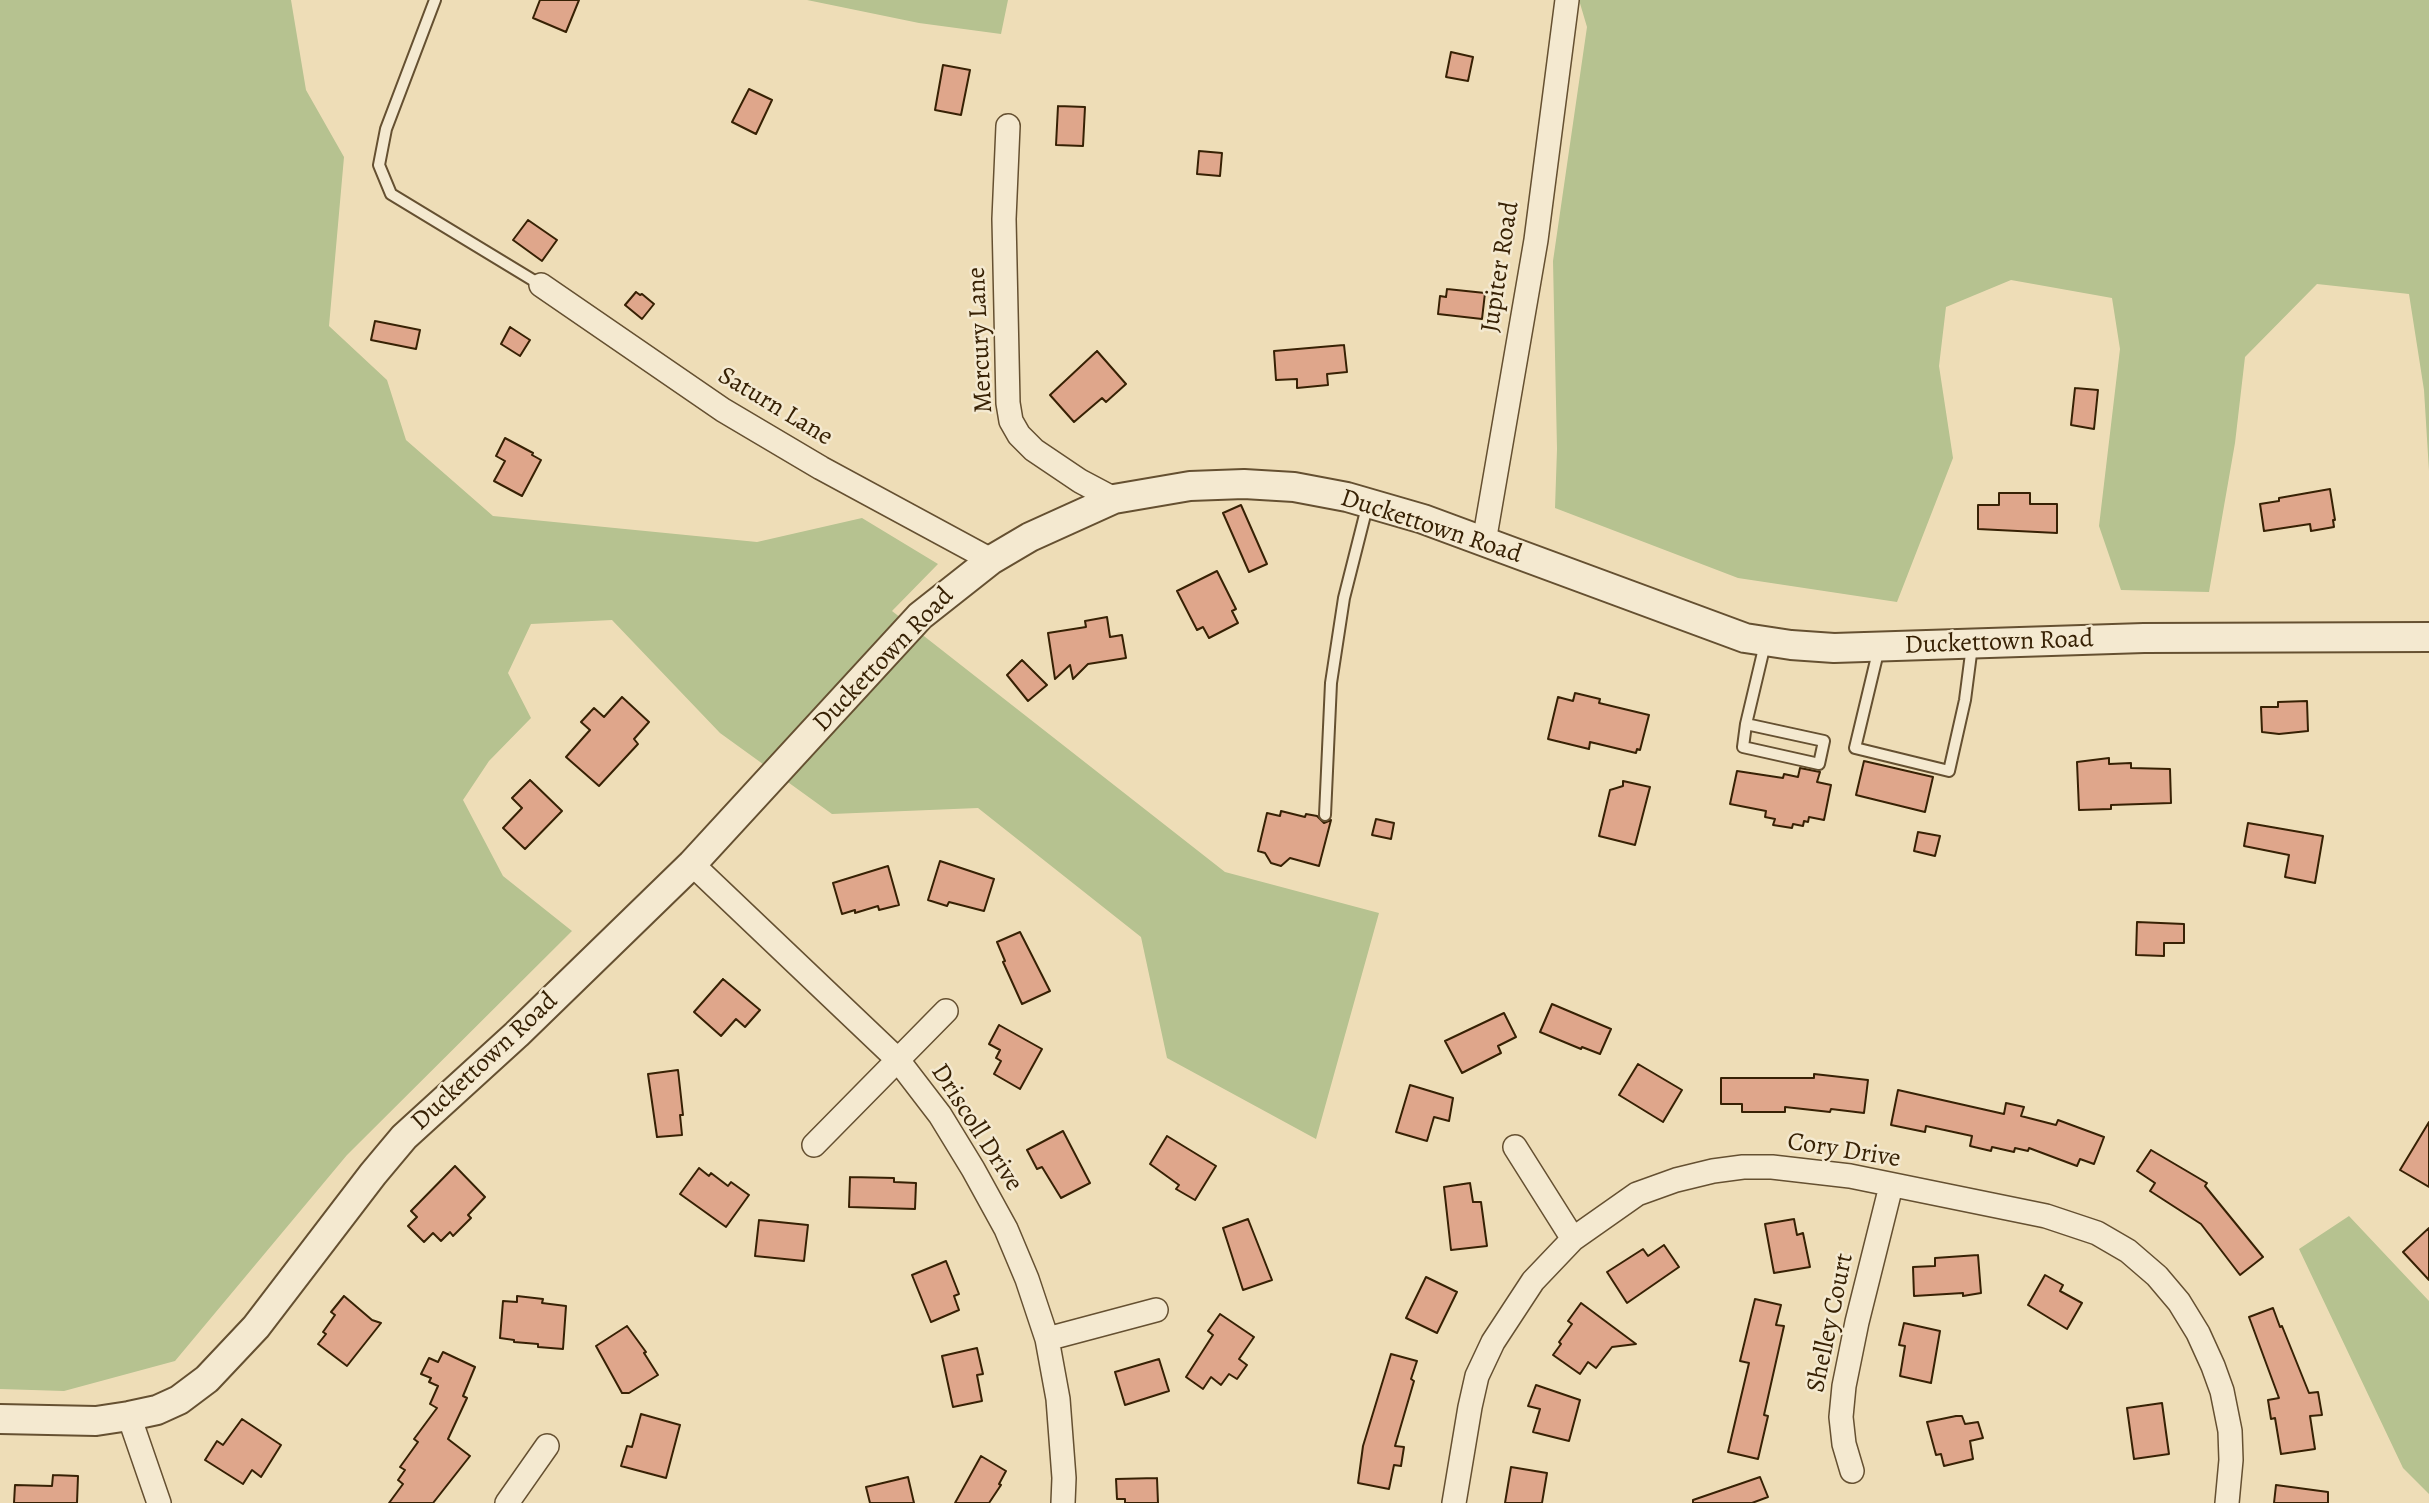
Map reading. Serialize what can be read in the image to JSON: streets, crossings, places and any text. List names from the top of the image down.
{
  "streets": {
    "street": [
      "Jupiter Road",
      "Mercury Lane",
      "Saturn Lane",
      "Duckettown Road",
      "Driscoll Drive",
      "Cory Drive",
      "Shelley Court"
    ]
  },
  "crossings": [
    ["Jupiter Road", "Duckettown Road"],
    ["Mercury Lane", "Duckettown Road"],
    ["Saturn Lane", "Duckettown Road"],
    ["Duckettown Road", "Driscoll Drive"],
    ["Cory Drive", "Shelley Court"]
  ]
}
